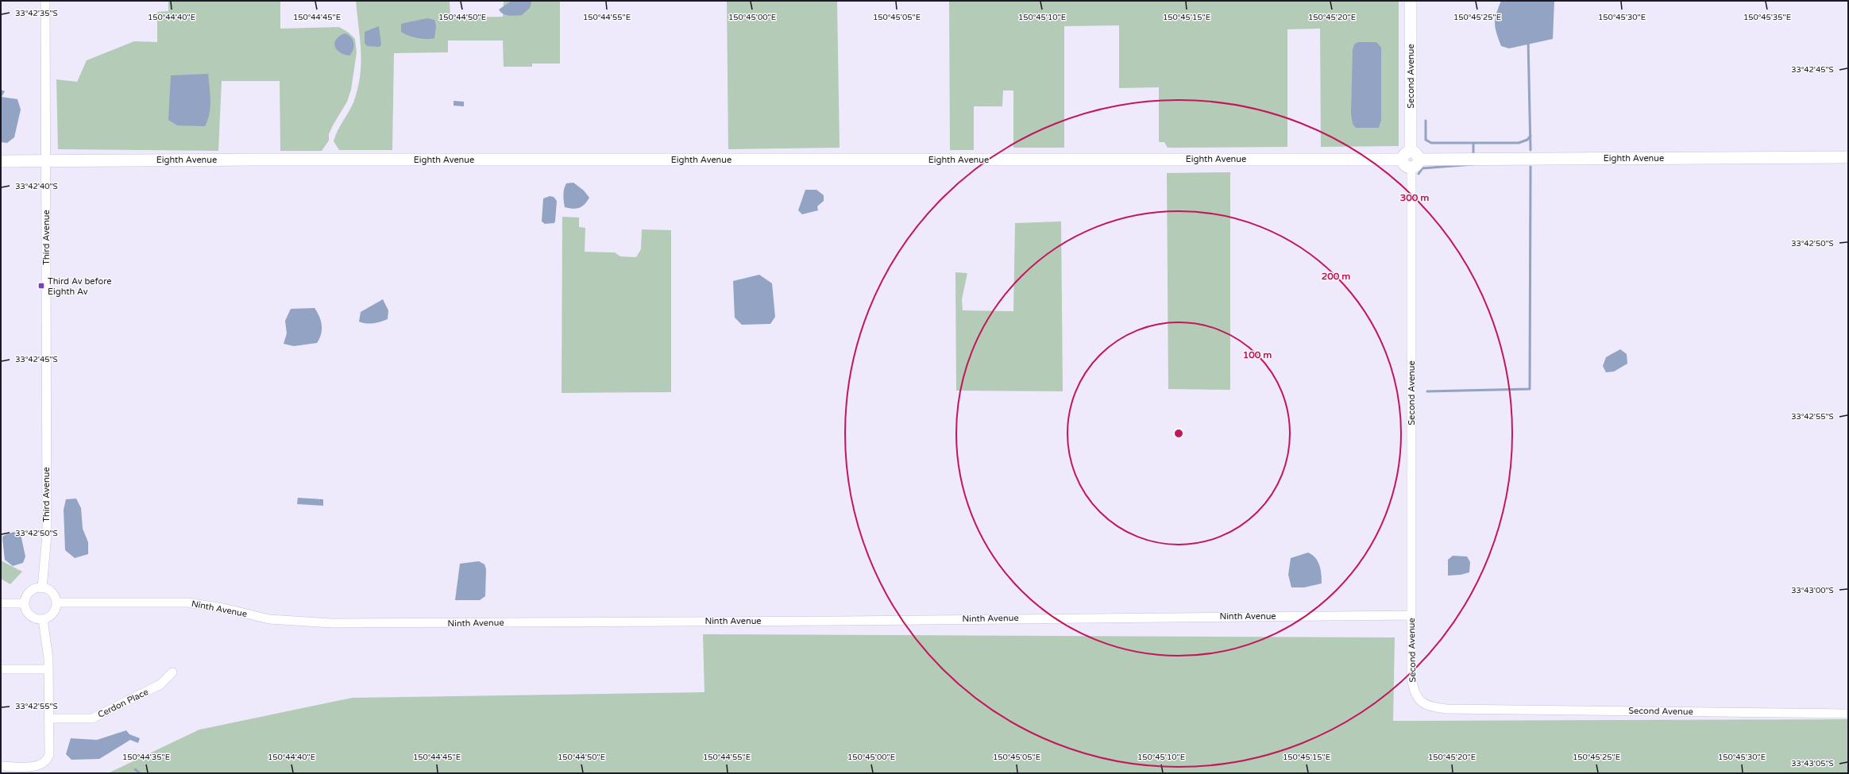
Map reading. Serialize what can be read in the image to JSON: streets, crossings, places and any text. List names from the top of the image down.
{
  "streets": {
    "main road": ["Second Avenue", "Eighth Avenue"],
    "street": ["Third Avenue", "Ninth Avenue", "Cerdon Place"]
  },
  "crossings": [
    ["Second Avenue", "Eighth Avenue"],
    ["Second Avenue", "Ninth Avenue"],
    ["Eighth Avenue", "Third Avenue"],
    ["Third Avenue", "Ninth Avenue"]
  ],
  "places": {
    "transit": ["Third Av before Eighth Av"]
  },
  "coordinates": [
    "33°42'35\"S",
    "150°44'40\"E",
    "150°44'45\"E",
    "150°44'50\"E",
    "150°44'55\"E",
    "150°45'00\"E",
    "150°45'05\"E",
    "150°45'10\"E",
    "150°45'15\"E",
    "150°45'20\"E",
    "150°45'25\"E",
    "150°45'30\"E",
    "150°45'35\"E",
    "33°42'45\"S",
    "33°42'40\"S",
    "33°42'50\"S",
    "33°42'55\"S",
    "33°43'00\"S",
    "150°44'35\"E",
    "33°43'05\"S"
  ],
  "rings": ["300 m", "200 m", "100 m"]
}
